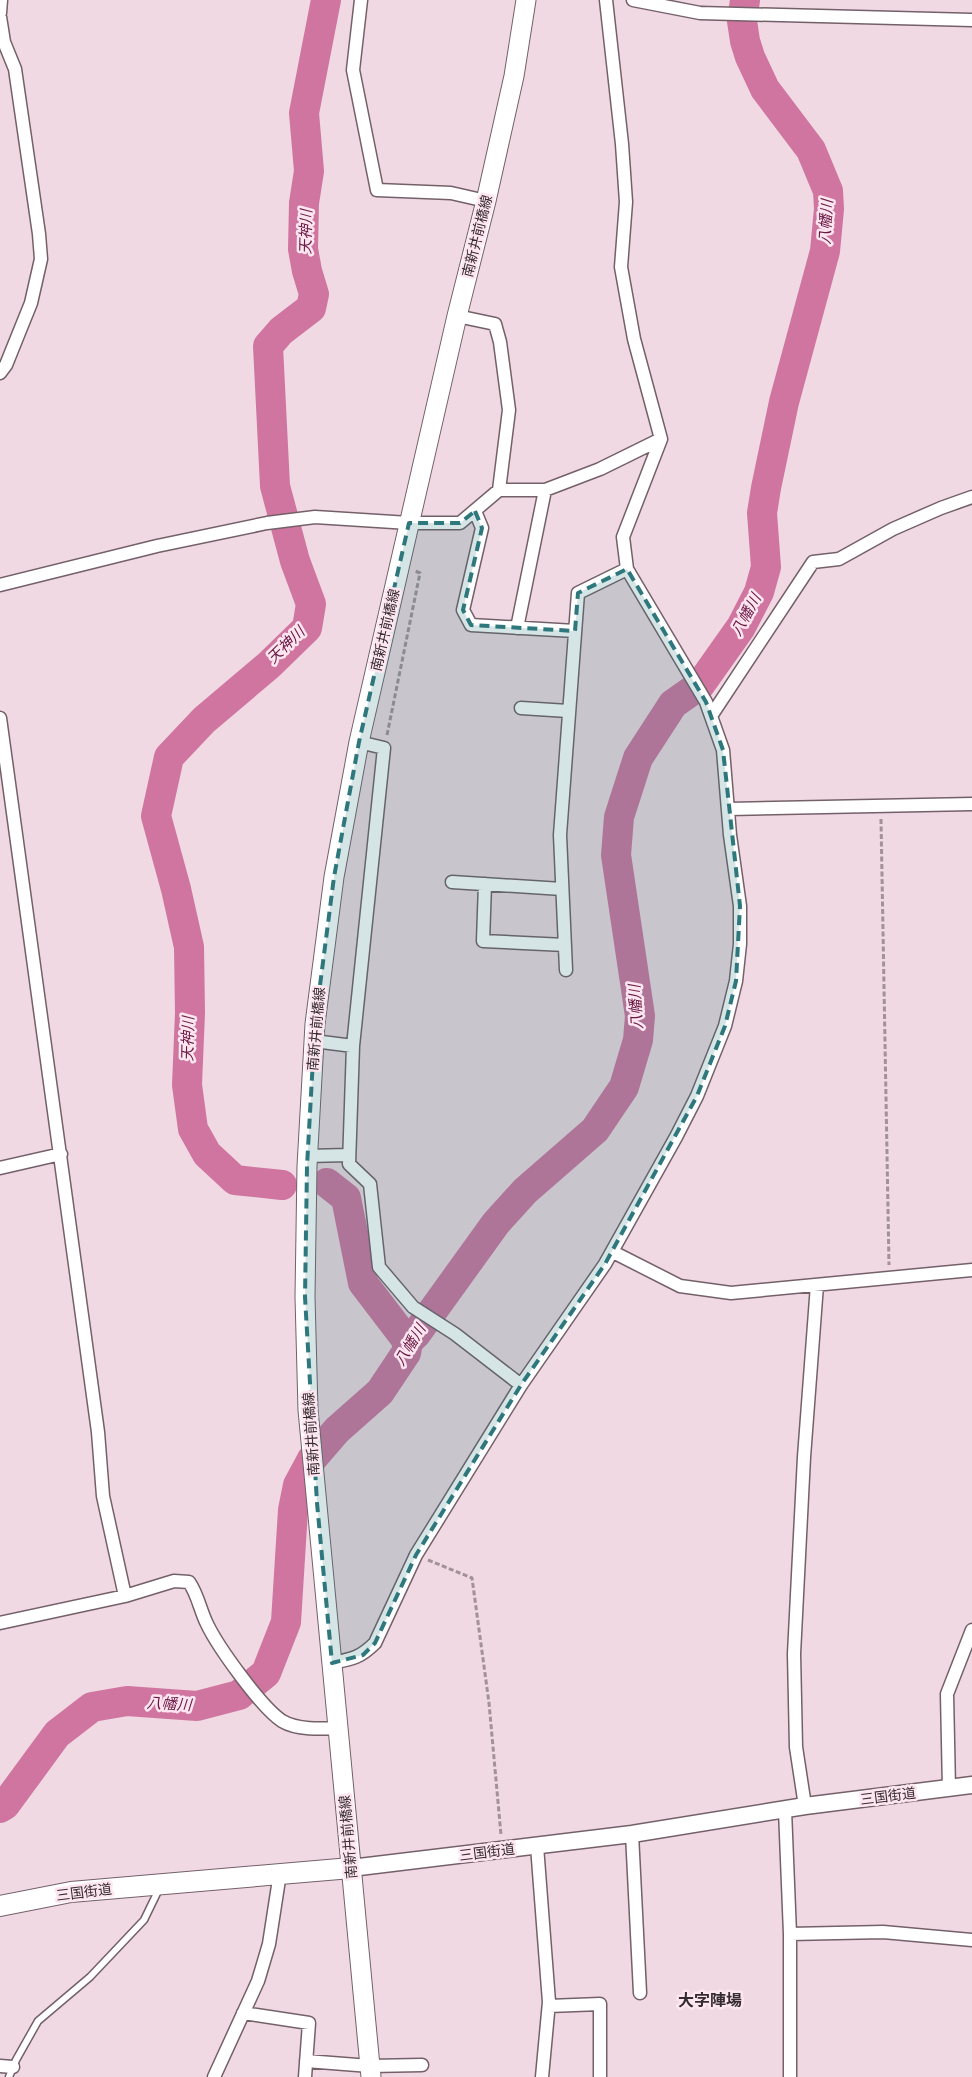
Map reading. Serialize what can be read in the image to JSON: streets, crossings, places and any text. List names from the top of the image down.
{
  "streets": {
    "main road": ["南新井前橋線", "三国街道"]
  },
  "crossings": [
    ["南新井前橋線", "三国街道"]
  ],
  "districts": ["大字陣場"],
  "water": ["八幡川", "天神川"]
}
